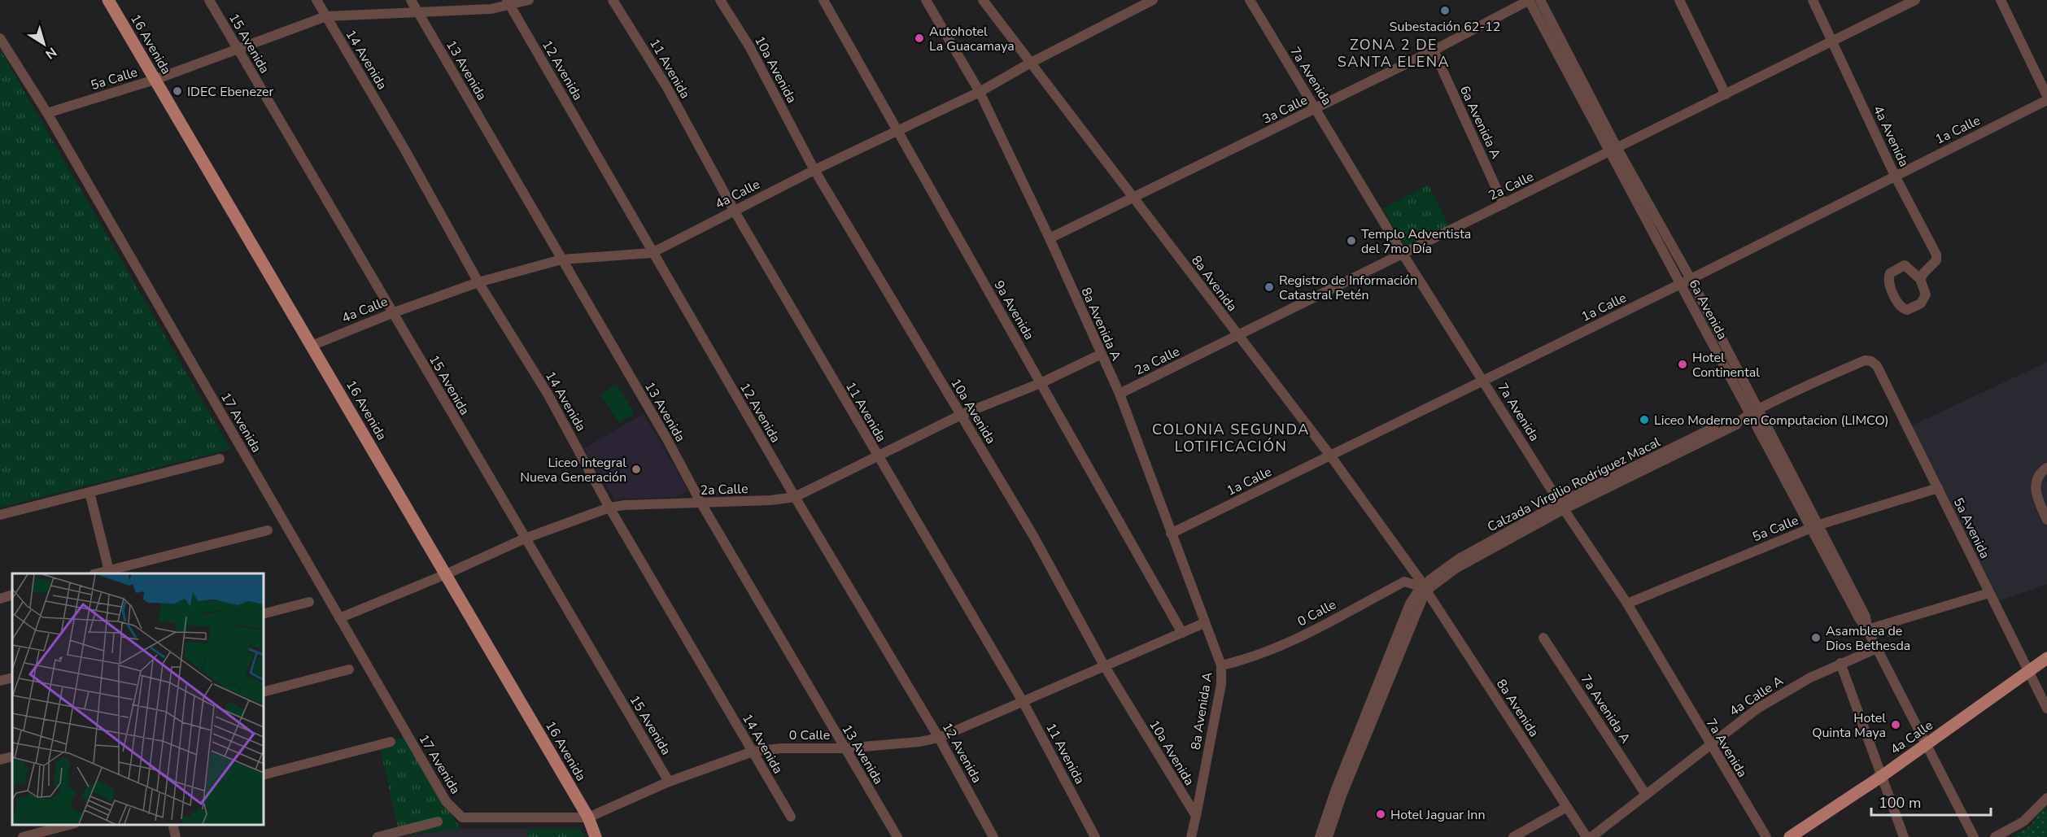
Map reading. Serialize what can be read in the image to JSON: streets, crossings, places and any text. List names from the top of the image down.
{
  "streets": {
    "main road": ["16 Avenida", "4a Calle"],
    "street": [
      "15 Avenida",
      "14 Avenida",
      "11 Avenida",
      "10a Avenida",
      "13 Avenida",
      "12 Avenida",
      "7a Avenida",
      "5a Calle",
      "3a Calle",
      "6a Avenida A",
      "1a Calle",
      "4a Avenida",
      "2a Calle",
      "8a Avenida",
      "6a Avenida",
      "9a Avenida",
      "8a Avenida A",
      "17 Avenida",
      "Calzada Virgilio Rodríguez Macal",
      "5a Avenida",
      "0 Calle",
      "4a Calle A",
      "7a Avenida A"
    ]
  },
  "crossings": [
    ["15 Avenida", "5a Calle"],
    ["15 Avenida", "2a Calle"],
    ["15 Avenida", "4a Calle"],
    ["15 Avenida", "0 Calle"],
    ["16 Avenida", "5a Calle"],
    ["16 Avenida", "2a Calle"],
    ["16 Avenida", "4a Calle"],
    ["16 Avenida", "0 Calle"],
    ["14 Avenida", "5a Calle"],
    ["14 Avenida", "2a Calle"],
    ["14 Avenida", "4a Calle"],
    ["14 Avenida", "0 Calle"],
    ["11 Avenida", "2a Calle"],
    ["11 Avenida", "4a Calle"],
    ["11 Avenida", "0 Calle"],
    ["10a Avenida", "2a Calle"],
    ["10a Avenida", "4a Calle"],
    ["10a Avenida", "8a Avenida A"],
    ["10a Avenida", "0 Calle"],
    ["13 Avenida", "5a Calle"],
    ["13 Avenida", "2a Calle"],
    ["13 Avenida", "4a Calle"],
    ["13 Avenida", "0 Calle"],
    ["12 Avenida", "5a Calle"],
    ["12 Avenida", "2a Calle"],
    ["12 Avenida", "4a Calle"],
    ["12 Avenida", "0 Calle"],
    ["7a Avenida", "5a Calle"],
    ["7a Avenida", "3a Calle"],
    ["7a Avenida", "1a Calle"],
    ["7a Avenida", "2a Calle"],
    ["7a Avenida", "Calzada Virgilio Rodríguez Macal"],
    ["7a Avenida", "4a Calle A"],
    ["5a Calle", "6a Avenida"],
    ["5a Calle", "17 Avenida"],
    ["5a Calle", "5a Avenida"],
    ["3a Calle", "6a Avenida A"],
    ["3a Calle", "8a Avenida"],
    ["3a Calle", "6a Avenida"],
    ["3a Calle", "8a Avenida A"],
    ["6a Avenida A", "2a Calle"],
    ["1a Calle", "4a Avenida"],
    ["1a Calle", "8a Avenida"],
    ["1a Calle", "6a Avenida"],
    ["1a Calle", "8a Avenida A"],
    ["4a Avenida", "2a Calle"],
    ["2a Calle", "8a Avenida"],
    ["2a Calle", "6a Avenida"],
    ["2a Calle", "9a Avenida"],
    ["2a Calle", "8a Avenida A"],
    ["2a Calle", "17 Avenida"],
    ["4a Calle", "8a Avenida"],
    ["4a Calle", "6a Avenida"],
    ["4a Calle", "9a Avenida"],
    ["4a Calle", "8a Avenida A"],
    ["4a Calle", "5a Avenida"],
    ["8a Avenida", "Calzada Virgilio Rodríguez Macal"],
    ["8a Avenida", "0 Calle"],
    ["6a Avenida", "Calzada Virgilio Rodríguez Macal"],
    ["6a Avenida", "4a Calle A"],
    ["9a Avenida", "0 Calle"],
    ["8a Avenida A", "0 Calle"],
    ["17 Avenida", "0 Calle"],
    ["Calzada Virgilio Rodríguez Macal", "5a Avenida"],
    ["Calzada Virgilio Rodríguez Macal", "0 Calle"],
    ["4a Calle A", "7a Avenida A"]
  ],
  "districts": ["ZONA 2 DE SANTA ELENA", "COLONIA SEGUNDA LOTIFICACIÓN"],
  "places": [
    "Subestación 62-12",
    "Autohotel La Guacamaya",
    "IDEC Ebenezer",
    "Templo Adventista del 7mo Día",
    "Registro de Información Catastral Petén",
    "Hotel Continental",
    "Liceo Moderno en Computacion (LIMCO)",
    "Liceo Integral Nueva Generación",
    "Asamblea de Dios Bethesda",
    "Hotel Quinta Maya",
    "Hotel Jaguar Inn"
  ],
  "scale_bar": "100 m",
  "north": "bottom right"
}
